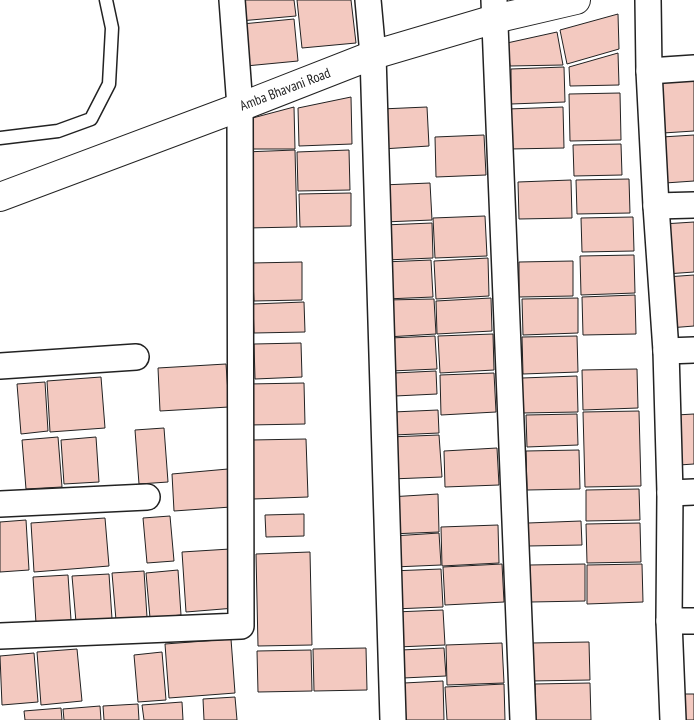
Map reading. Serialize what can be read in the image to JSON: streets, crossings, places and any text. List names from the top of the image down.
{
  "streets": {
    "street": ["Amba Bhavani Road"]
  }
}
